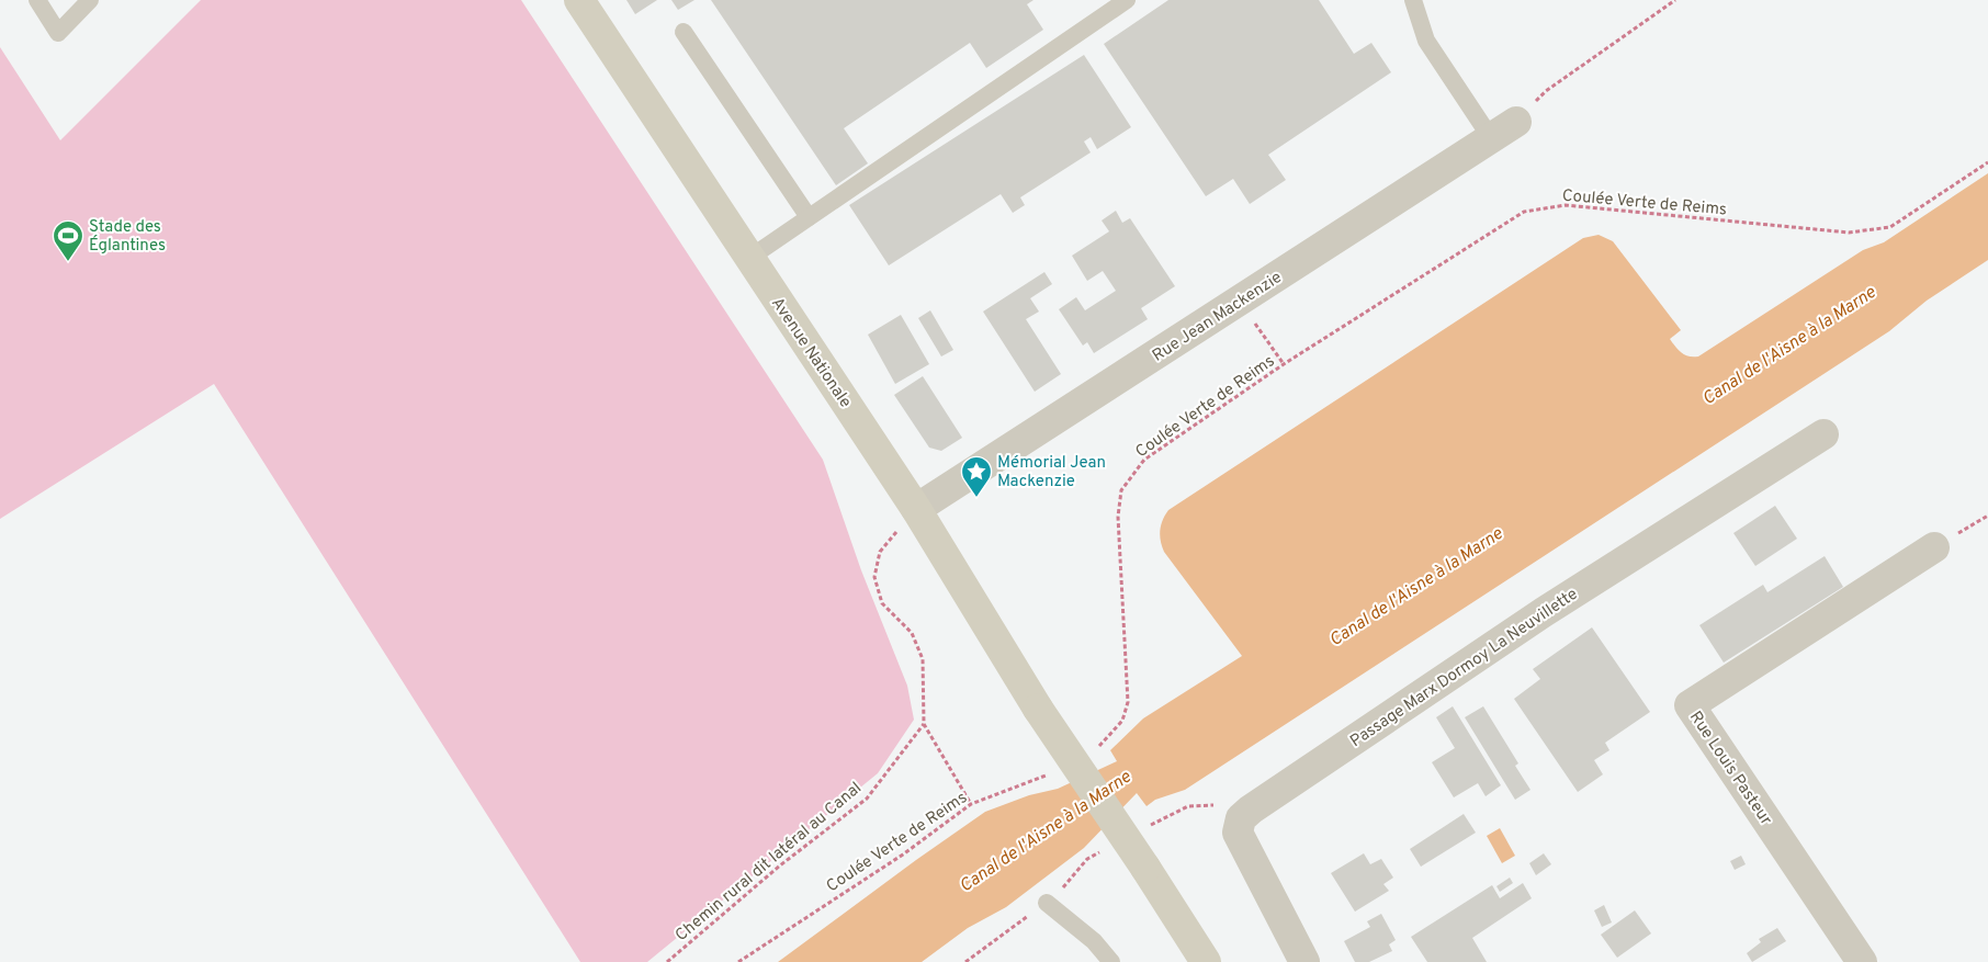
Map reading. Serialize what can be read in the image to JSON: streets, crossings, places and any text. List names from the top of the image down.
{
  "streets": {
    "main road": ["Avenue Nationale"],
    "street": ["Rue Jean Mackenzie", "Passage Marx Dormoy La Neuvillette", "Rue Louis Pasteur"],
    "path": ["Coulée Verte de Reims", "Chemin rural dit latéral au Canal"]
  },
  "crossings": [
    ["Rue Jean Mackenzie", "Avenue Nationale"]
  ],
  "water": ["Canal de l'Aisne à la Marne"],
  "places": {
    "sports": ["Stade des Églantines"],
    "place": ["Mémorial Jean Mackenzie"]
  }
}
